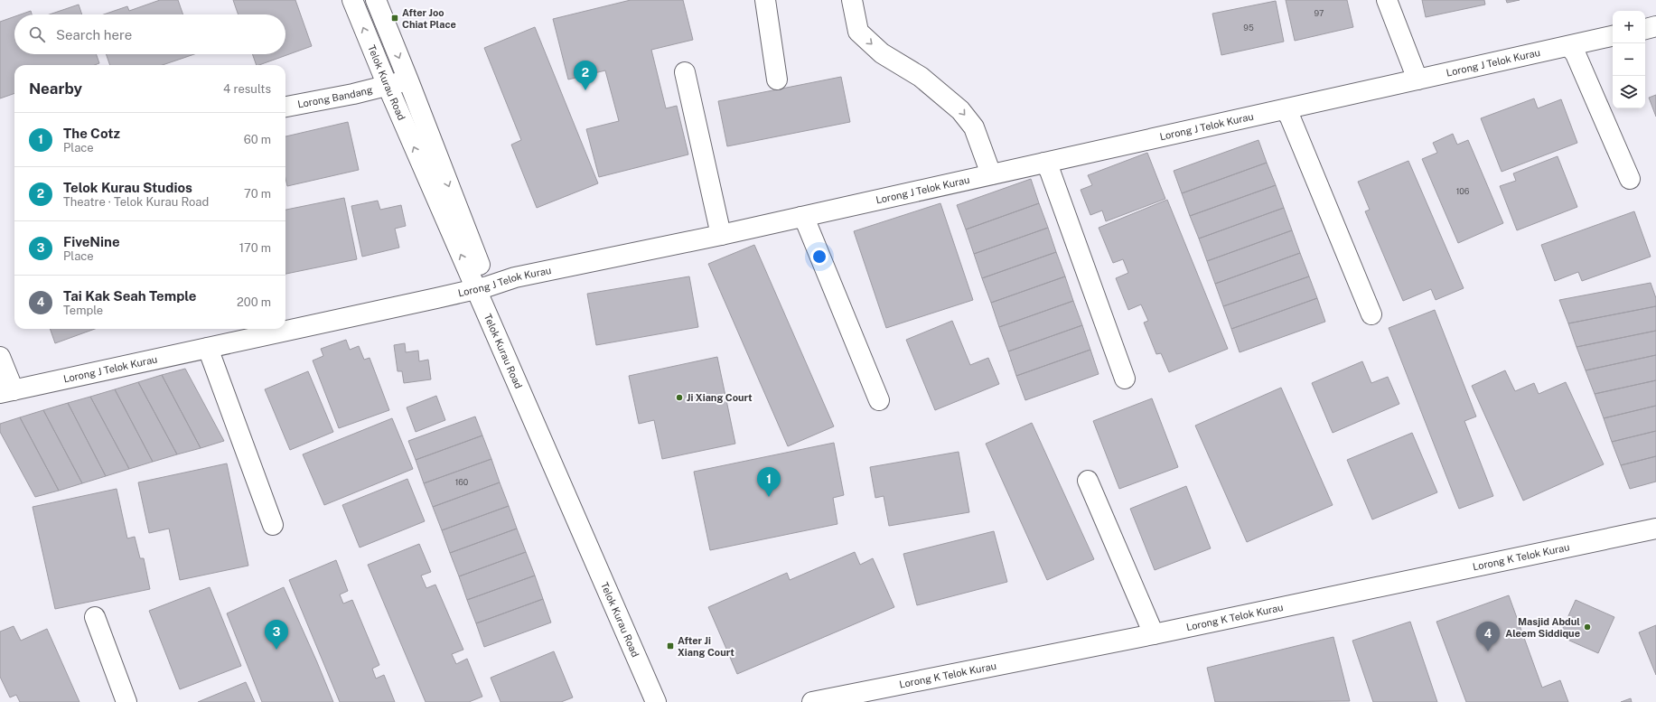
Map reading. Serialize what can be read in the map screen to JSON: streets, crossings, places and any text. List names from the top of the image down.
{
  "streets": {
    "street": [
      "Lorong J Telok Kurau",
      "Telok Kurau Road",
      "Lorong Bandang",
      "Lorong K Telok Kurau"
    ]
  },
  "crossings": [
    ["Lorong J Telok Kurau", "Telok Kurau Road"],
    ["Telok Kurau Road", "Lorong Bandang"]
  ],
  "places": {
    "transit": ["After Joo Chiat Place", "After Ji Xiang Court"],
    "other": ["Ji Xiang Court", "Masjid Abdul Aleem Siddique"]
  },
  "house_numbers": [
    "97",
    "95",
    "106",
    "160"
  ],
  "page": {
    "map_buttons": ["+", "−"],
    "search": "Search here",
    "pins": [
      "2",
      "1",
      "3",
      "4"
    ],
    "heading": ["Nearby", "4 results"],
    "list": [
      {
        "mark": "1",
        "name": "The Cotz",
        "note": "Place",
        "value": "60 m"
      },
      {
        "mark": "2",
        "name": "Telok Kurau Studios",
        "note": "Theatre · Telok Kurau Road",
        "value": "70 m"
      },
      {
        "mark": "3",
        "name": "FiveNine",
        "note": "Place",
        "value": "170 m"
      },
      {
        "mark": "4",
        "name": "Tai Kak Seah Temple",
        "note": "Temple",
        "value": "200 m"
      }
    ]
  }
}
